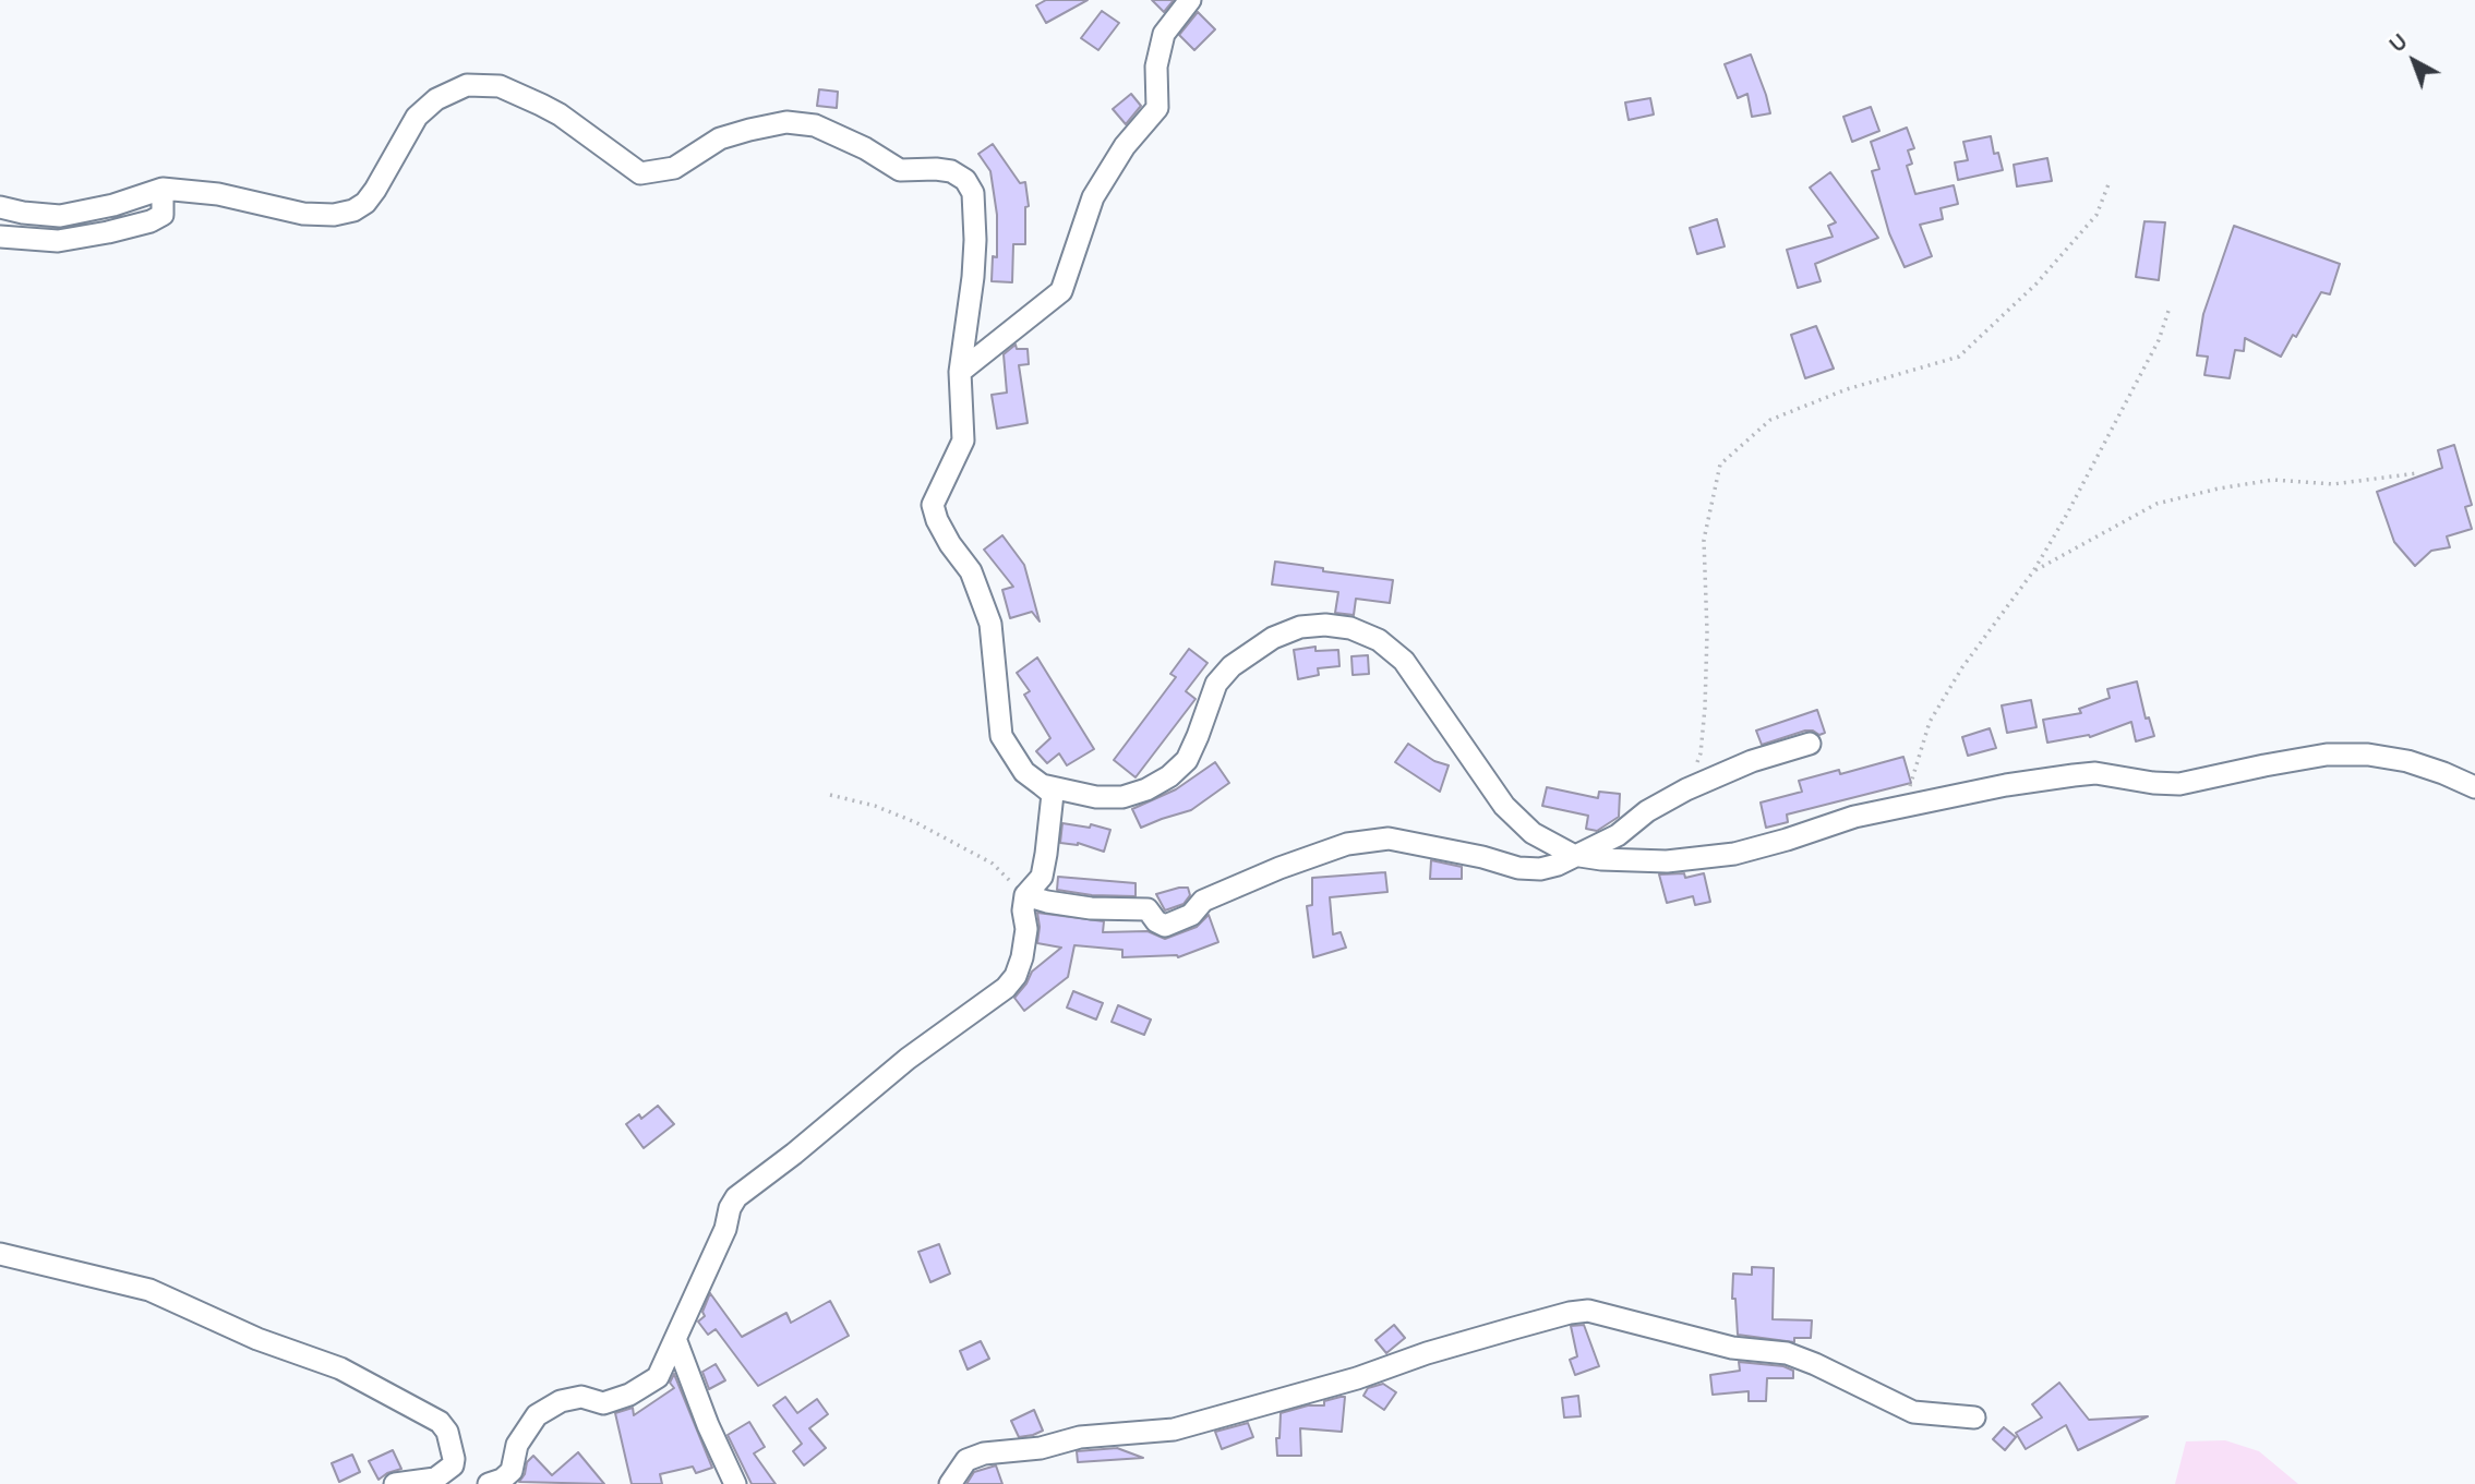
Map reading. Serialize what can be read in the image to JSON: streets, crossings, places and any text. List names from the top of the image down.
{
  "north": "top left"
}
